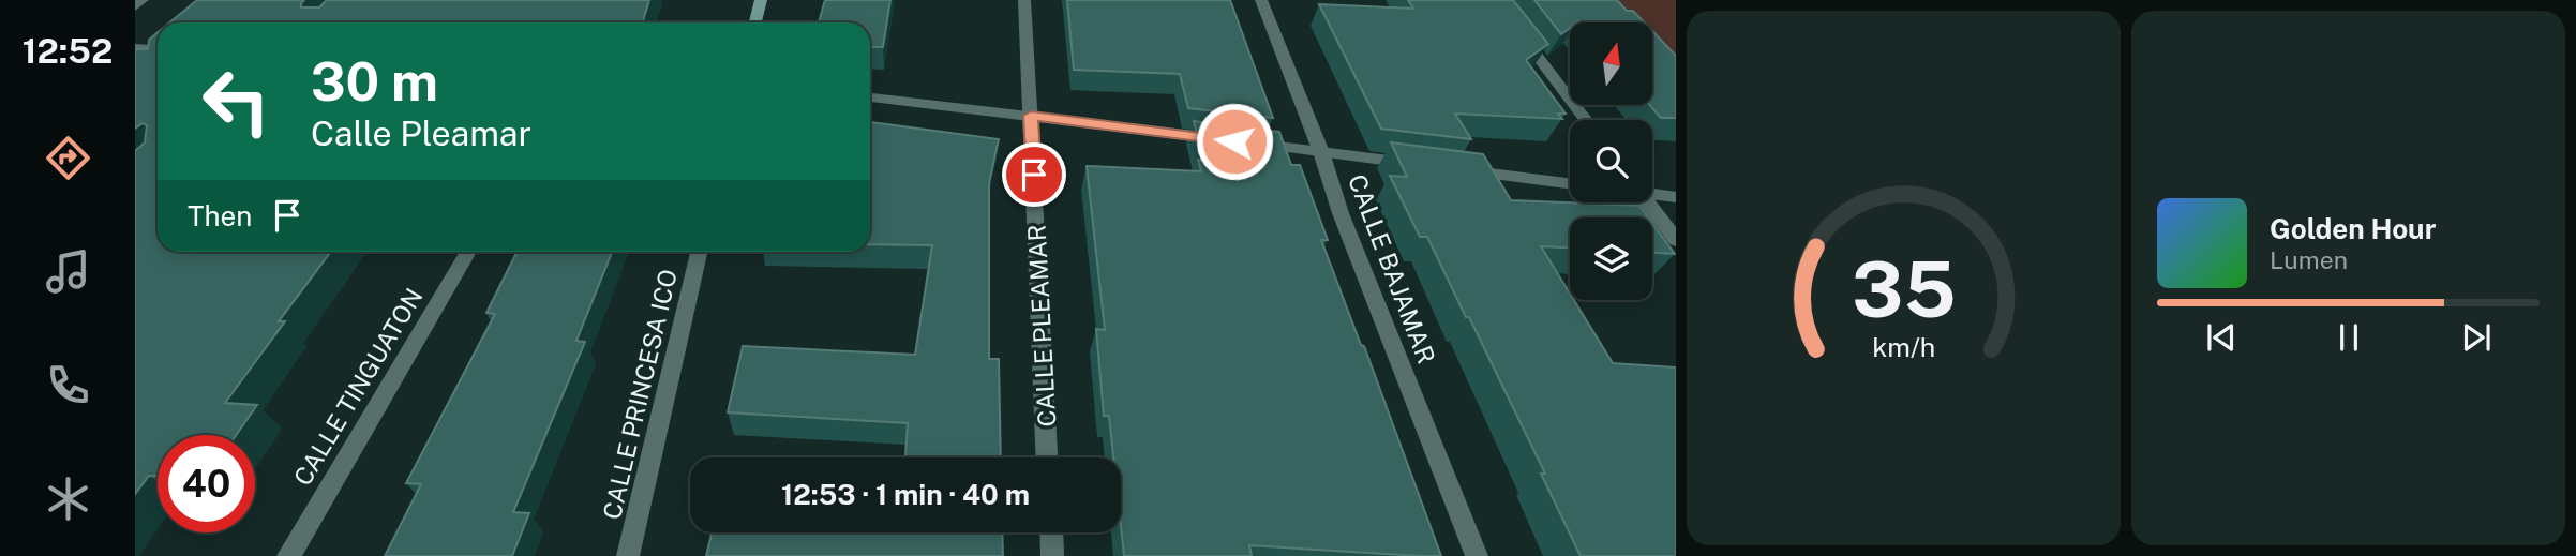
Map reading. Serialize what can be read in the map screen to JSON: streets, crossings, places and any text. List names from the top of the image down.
{
  "streets": {
    "street": [
      "CALLE BAJAMAR",
      "CALLE PLEAMAR",
      "CALLE TINGUATON",
      "CALLE PRINCESA ICO"
    ]
  },
  "north": "top",
  "page": {
    "tabs": "12:52",
    "turn": ["30 m", "Calle Pleamar"],
    "then": "Then",
    "song": ["Golden Hour", "Lumen"],
    "limit": "40",
    "trip": "12:53 · 1 min · 40 m",
    "gauge": ["35", "km/h"]
  }
}
